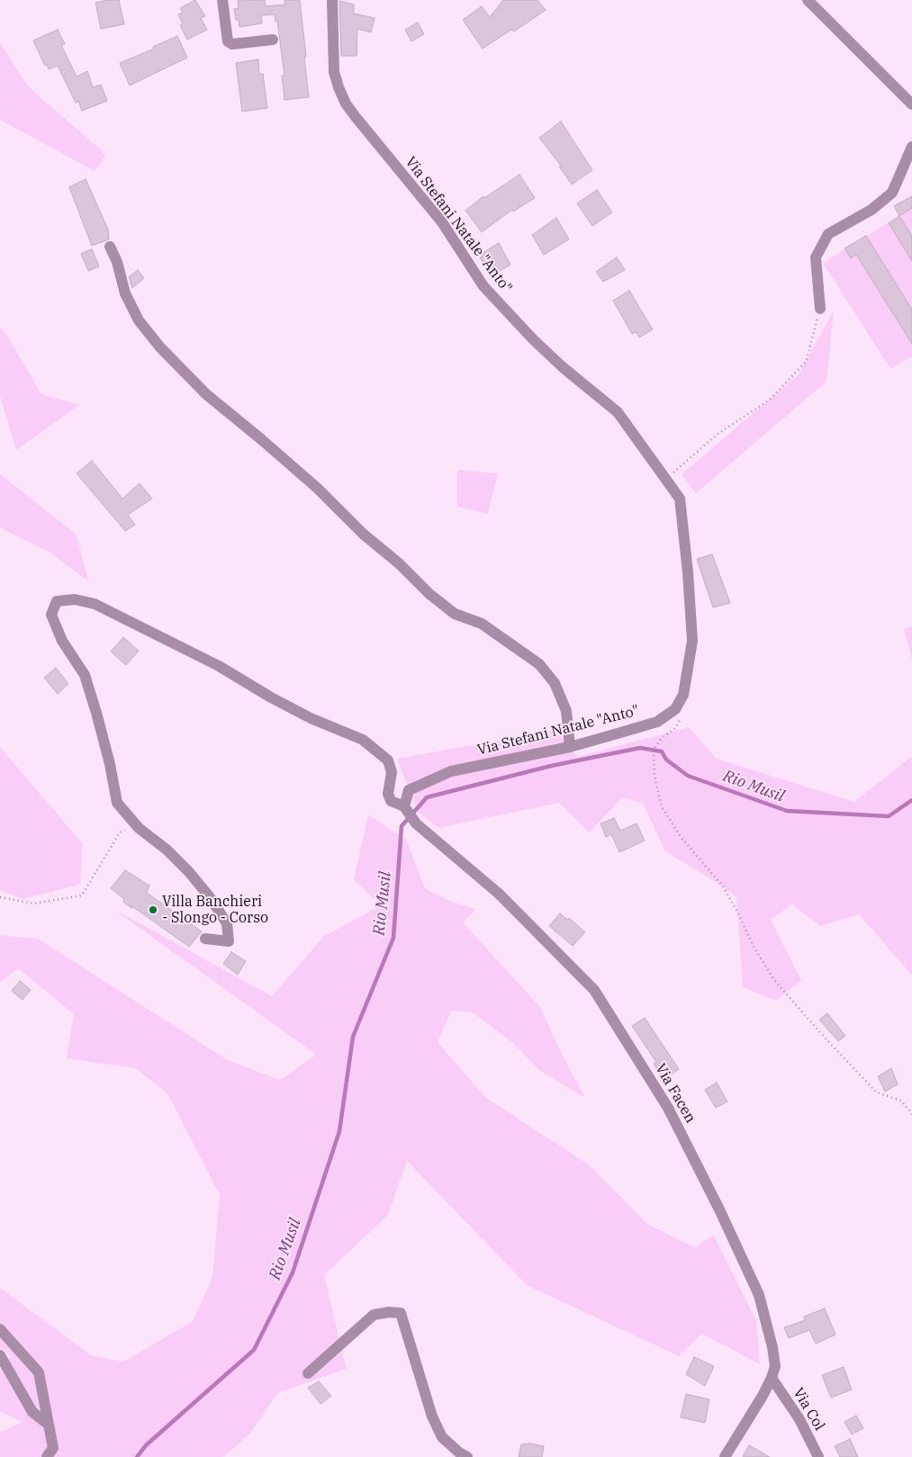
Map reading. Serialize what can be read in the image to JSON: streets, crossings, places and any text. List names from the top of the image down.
{
  "streets": {
    "street": ["Via Stefani Natale \"Anto\"", "Via Facen", "Via Col"]
  },
  "crossings": [
    ["Via Stefani Natale \"Anto\"", "Via Facen"],
    ["Via Facen", "Via Col"]
  ],
  "water": ["Rio Musil"],
  "places": ["Villa Banchieri - Slongo - Corso"]
}
